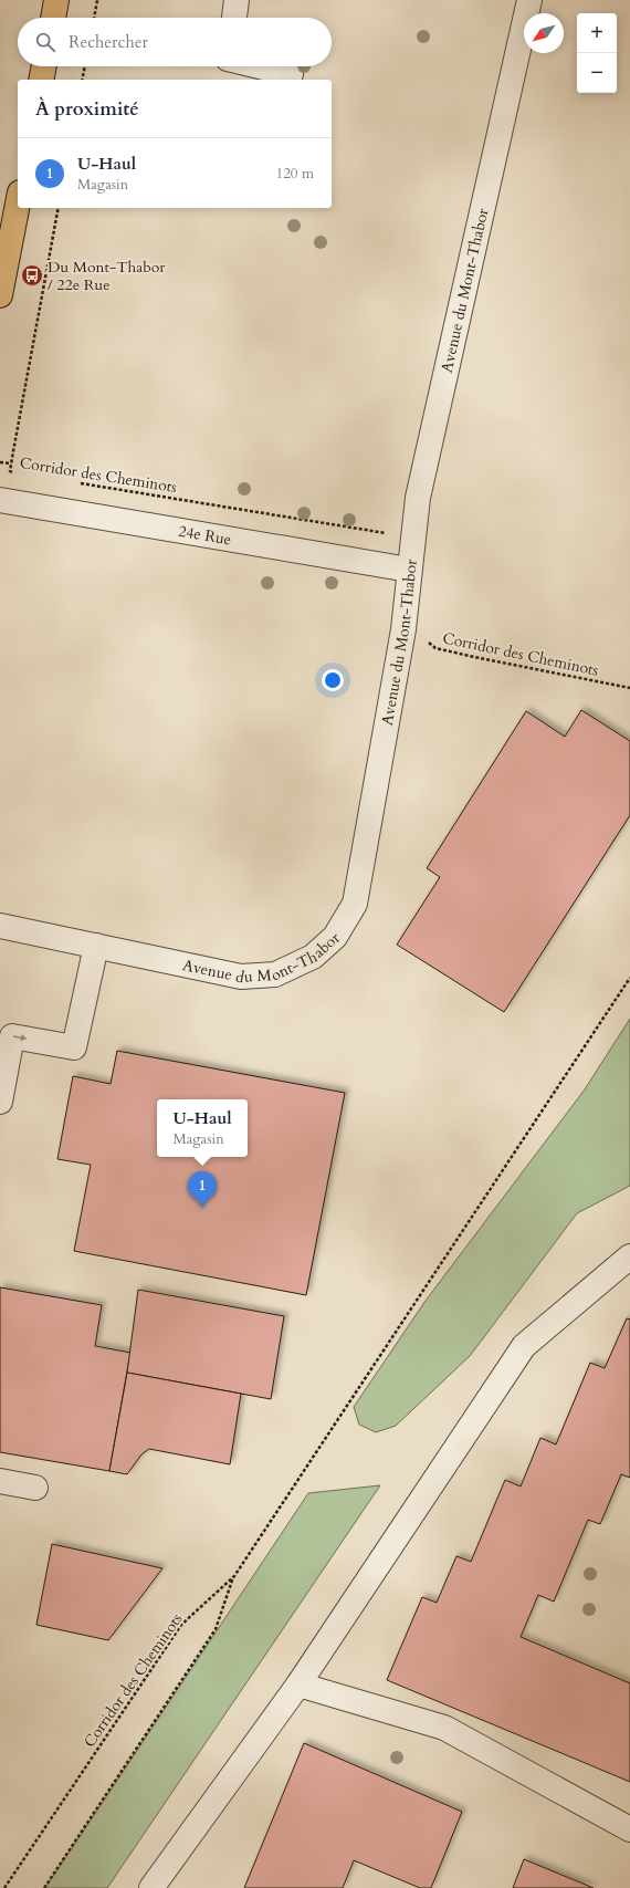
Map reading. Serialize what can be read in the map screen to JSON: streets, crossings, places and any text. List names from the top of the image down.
{
  "streets": {
    "street": ["Avenue du Mont-Thabor", "24e Rue"],
    "path": ["Corridor des Cheminots"]
  },
  "crossings": [
    ["Avenue du Mont-Thabor", "24e Rue"]
  ],
  "places": {
    "bus stop": ["Du Mont-Thabor / 22e Rue"]
  },
  "north": "bottom left",
  "page": {
    "map_buttons": ["+", "−"],
    "search": "Rechercher",
    "heading": "À proximité",
    "list": [
      {
        "mark": "1",
        "name": "U-Haul",
        "note": "Magasin",
        "value": "120 m"
      }
    ],
    "popup": ["U-Haul", "Magasin"],
    "pins": "1"
  }
}
